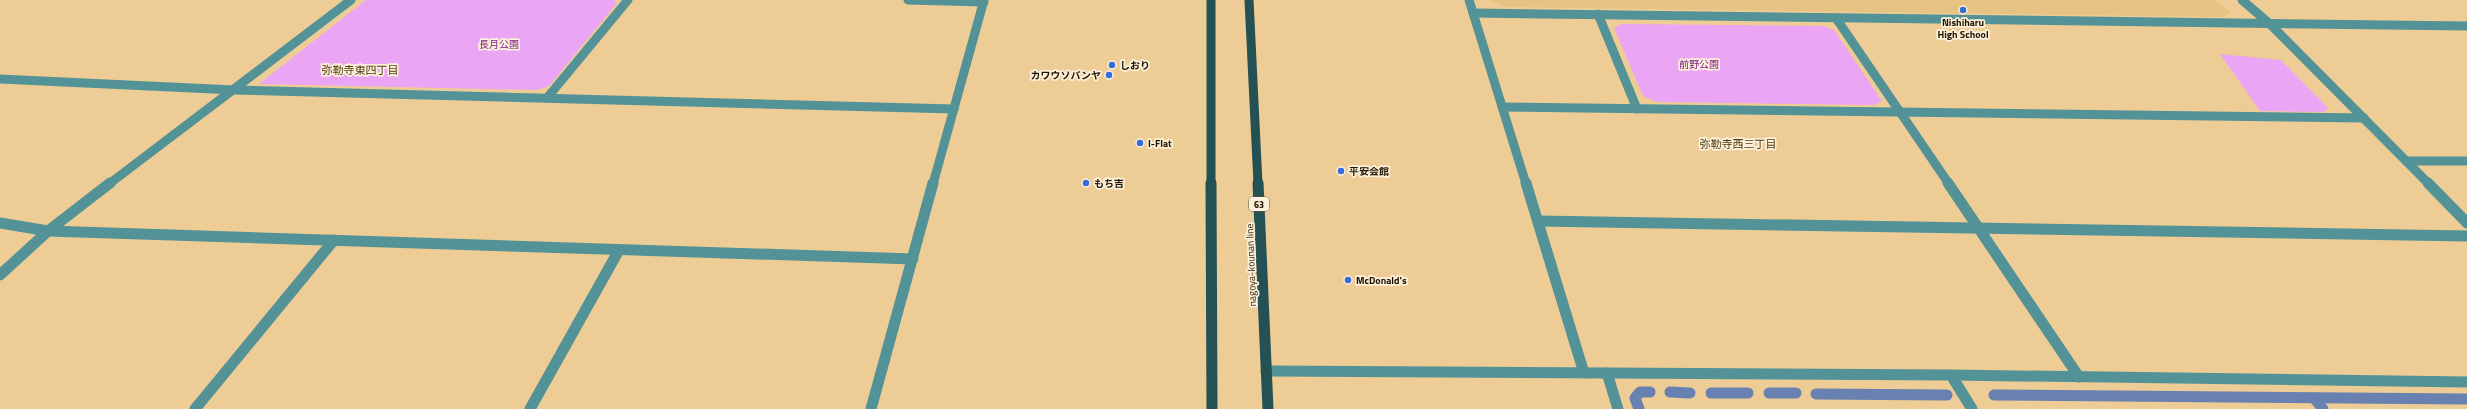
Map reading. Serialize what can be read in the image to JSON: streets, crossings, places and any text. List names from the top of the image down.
{
  "streets": {
    "main road": ["63", "nagoya-kounan line"]
  },
  "districts": ["弥勒寺東四丁目", "弥勒寺西三丁目"],
  "parks": ["長月公園", "前野公園"],
  "places": [
    "Nishiharu High School",
    "しおり",
    "カワウソパンヤ",
    "I-Flat",
    "平安会館",
    "もち吉",
    "McDonald's"
  ]
}
